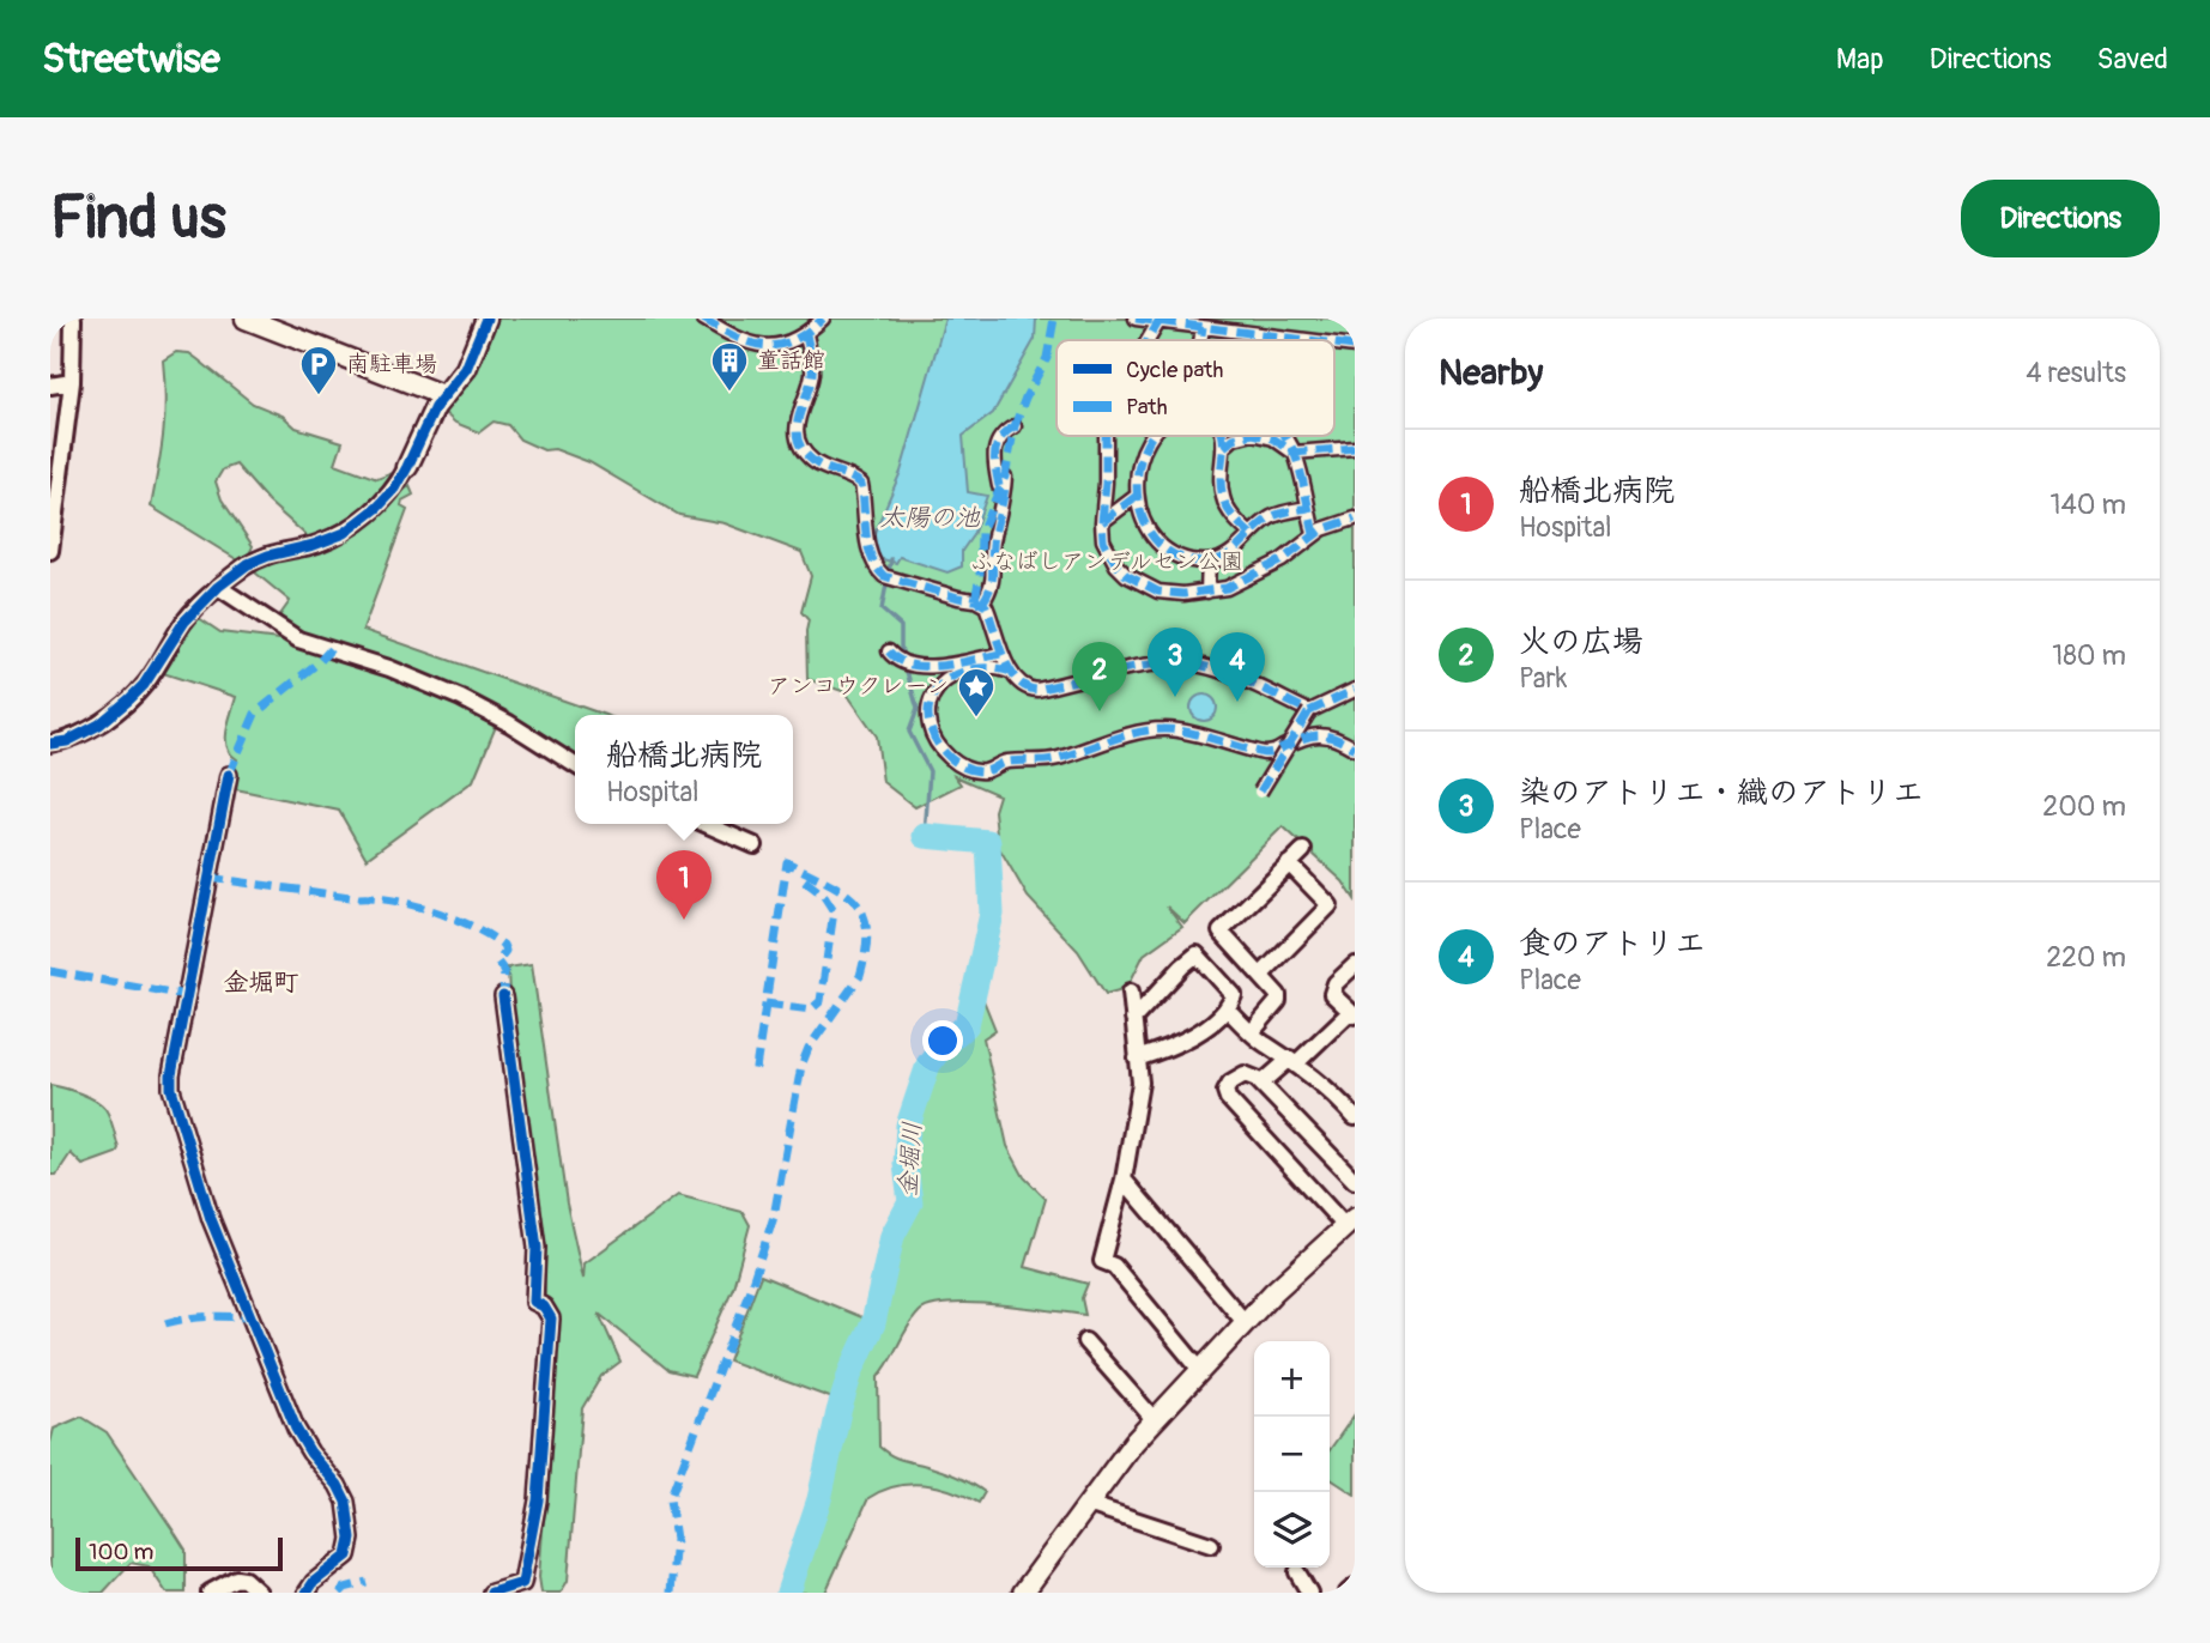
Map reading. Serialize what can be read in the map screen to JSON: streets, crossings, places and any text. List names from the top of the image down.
{
  "districts": ["金堀町"],
  "water": ["太陽の池", "金堀川"],
  "parks": ["ふなばしアンデルセン公園"],
  "places": {
    "building": ["童話館"],
    "parking": ["南駐車場"],
    "place": ["アンコウクレーン"]
  },
  "legend": ["Cycle path", "Path"],
  "scale_bar": "100 m",
  "page": {
    "header": "Streetwise",
    "nav": ["Map", "Directions", "Saved"],
    "buttons": "Directions",
    "title": "Find us",
    "heading": ["Nearby", "4 results"],
    "list": [
      {
        "mark": "1",
        "name": "船橋北病院",
        "note": "Hospital",
        "value": "140 m"
      },
      {
        "mark": "2",
        "name": "火の広場",
        "note": "Park",
        "value": "180 m"
      },
      {
        "mark": "3",
        "name": "染のアトリエ・織のアトリエ",
        "note": "Place",
        "value": "200 m"
      },
      {
        "mark": "4",
        "name": "食のアトリエ",
        "note": "Place",
        "value": "220 m"
      }
    ],
    "pins": [
      "3",
      "4",
      "2",
      "1"
    ],
    "popup": ["船橋北病院", "Hospital"],
    "map_buttons": ["+", "−"],
    "scale": "100 m"
  }
}
